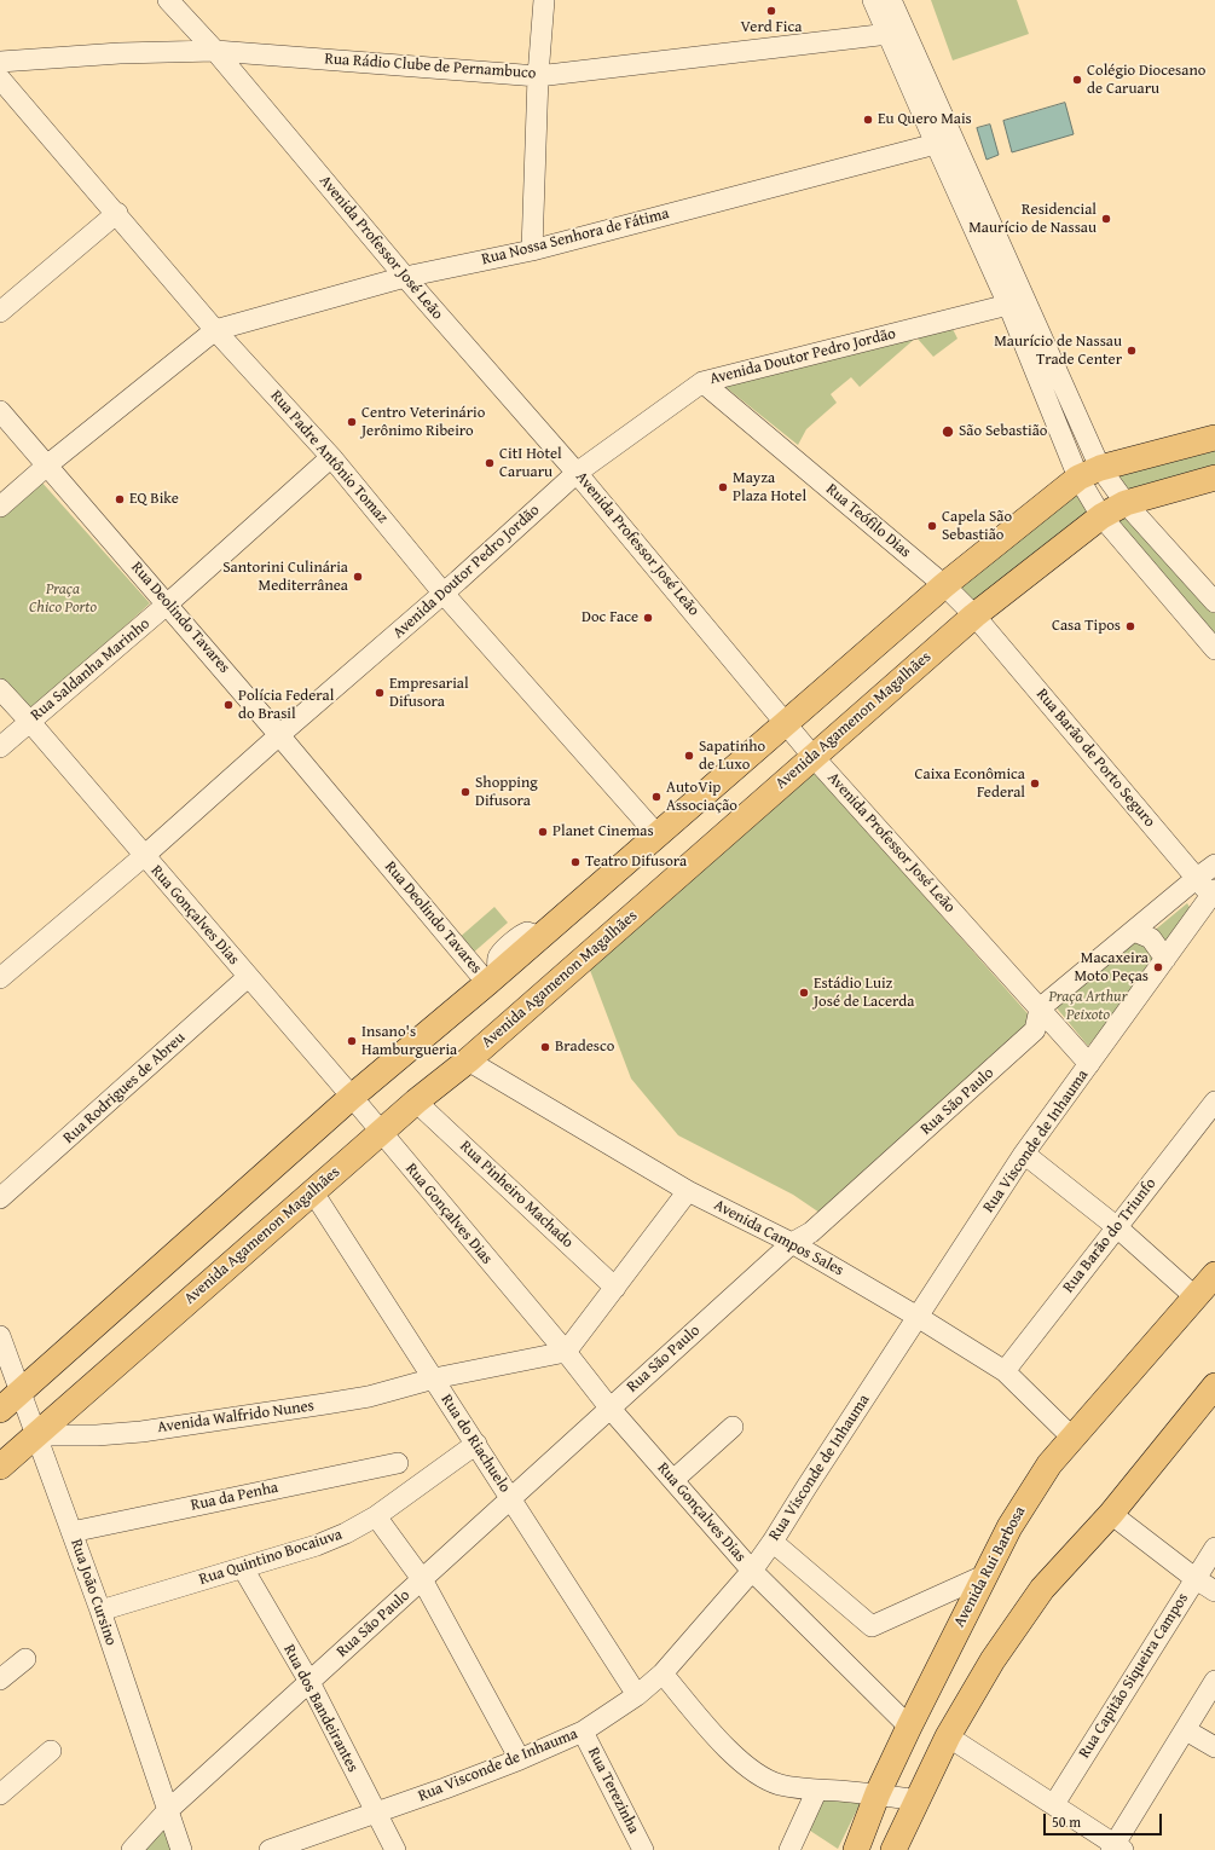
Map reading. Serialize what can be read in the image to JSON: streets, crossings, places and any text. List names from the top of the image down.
{
  "streets": {
    "main road": ["Avenida Agamenon Magalhães", "Avenida Rui Barbosa"],
    "street": [
      "Rua Rádio Clube de Pernambuco",
      "Rua Nossa Senhora de Fátima",
      "Avenida Professor José Leão",
      "Avenida Doutor Pedro Jordão",
      "Rua Padre Antônio Tomaz",
      "Rua Teófilo Dias",
      "Rua Deolindo Tavares",
      "Rua Saldanha Marinho",
      "Rua Barão de Porto Seguro",
      "Rua Gonçalves Dias",
      "Rua Rodrigues de Abreu",
      "Rua São Paulo",
      "Rua Visconde de Inhauma",
      "Rua Pinheiro Machado",
      "Rua Barão do Triunfo",
      "Avenida Campos Sales",
      "Avenida Walfrido Nunes",
      "Rua do Riachuelo",
      "Rua da Penha",
      "Rua Quintino Bocaiuva",
      "Rua João Cursino",
      "Rua Capitão Siqueira Campos",
      "Rua dos Bandeirantes",
      "Rua Terezinha"
    ]
  },
  "crossings": [
    ["Rua Rádio Clube de Pernambuco", "Avenida Professor José Leão"],
    ["Rua Nossa Senhora de Fátima", "Avenida Professor José Leão"],
    ["Rua Nossa Senhora de Fátima", "Rua Padre Antônio Tomaz"],
    ["Avenida Professor José Leão", "Avenida Doutor Pedro Jordão"],
    ["Avenida Professor José Leão", "Avenida Agamenon Magalhães"],
    ["Avenida Professor José Leão", "Rua São Paulo"],
    ["Avenida Professor José Leão", "Rua Visconde de Inhauma"],
    ["Avenida Doutor Pedro Jordão", "Rua Padre Antônio Tomaz"],
    ["Avenida Doutor Pedro Jordão", "Rua Teófilo Dias"],
    ["Avenida Doutor Pedro Jordão", "Rua Deolindo Tavares"],
    ["Avenida Doutor Pedro Jordão", "Rua Gonçalves Dias"],
    ["Rua Padre Antônio Tomaz", "Rua Saldanha Marinho"],
    ["Rua Teófilo Dias", "Avenida Agamenon Magalhães"],
    ["Rua Teófilo Dias", "Rua Barão de Porto Seguro"],
    ["Rua Deolindo Tavares", "Rua Saldanha Marinho"],
    ["Rua Saldanha Marinho", "Rua Gonçalves Dias"],
    ["Avenida Agamenon Magalhães", "Rua Barão de Porto Seguro"],
    ["Avenida Agamenon Magalhães", "Rua Gonçalves Dias"],
    ["Avenida Agamenon Magalhães", "Rua Pinheiro Machado"],
    ["Avenida Agamenon Magalhães", "Avenida Campos Sales"],
    ["Avenida Agamenon Magalhães", "Avenida Walfrido Nunes"],
    ["Avenida Agamenon Magalhães", "Rua do Riachuelo"],
    ["Avenida Agamenon Magalhães", "Rua João Cursino"],
    ["Rua Barão de Porto Seguro", "Rua Visconde de Inhauma"],
    ["Rua Gonçalves Dias", "Rua Rodrigues de Abreu"],
    ["Rua Gonçalves Dias", "Rua São Paulo"],
    ["Rua Gonçalves Dias", "Rua Visconde de Inhauma"],
    ["Rua Gonçalves Dias", "Avenida Walfrido Nunes"],
    ["Rua Gonçalves Dias", "Avenida Rui Barbosa"],
    ["Rua São Paulo", "Avenida Campos Sales"],
    ["Rua São Paulo", "Rua do Riachuelo"],
    ["Rua São Paulo", "Rua João Cursino"],
    ["Rua São Paulo", "Rua dos Bandeirantes"],
    ["Rua Visconde de Inhauma", "Avenida Campos Sales"],
    ["Rua Visconde de Inhauma", "Rua do Riachuelo"],
    ["Rua Visconde de Inhauma", "Rua dos Bandeirantes"],
    ["Rua Visconde de Inhauma", "Rua Terezinha"],
    ["Rua Barão do Triunfo", "Avenida Campos Sales"],
    ["Avenida Campos Sales", "Avenida Rui Barbosa"],
    ["Avenida Walfrido Nunes", "Rua do Riachuelo"],
    ["Avenida Walfrido Nunes", "Rua João Cursino"],
    ["Rua do Riachuelo", "Rua Quintino Bocaiuva"],
    ["Rua da Penha", "Rua João Cursino"],
    ["Rua Quintino Bocaiuva", "Rua João Cursino"],
    ["Rua Quintino Bocaiuva", "Rua dos Bandeirantes"]
  ],
  "parks": ["Praça Chico Porto", "Praça Arthur Peixoto"],
  "places": [
    "Verd Fica",
    "Colégio Diocesano de Caruaru",
    "Eu Quero Mais",
    "Residencial Maurício de Nassau",
    "Maurício de Nassau Trade Center",
    "Centro Veterinário Jerônimo Ribeiro",
    "São Sebastião",
    "CitI Hotel Caruaru",
    "Mayza Plaza Hotel",
    "EQ Bike",
    "Capela São Sebastião",
    "Santorini Culinária Mediterrânea",
    "Doc Face",
    "Casa Tipos",
    "Empresarial Difusora",
    "Polícia Federal do Brasil",
    "Sapatinho de Luxo",
    "Caixa Econômica Federal",
    "Shopping Difusora",
    "AutoVip Associação",
    "Planet Cinemas",
    "Teatro Difusora",
    "Macaxeira Moto Peças",
    "Estádio Luiz José de Lacerda",
    "Insano's Hamburgueria",
    "Bradesco"
  ],
  "scale_bar": "50 m"
}
